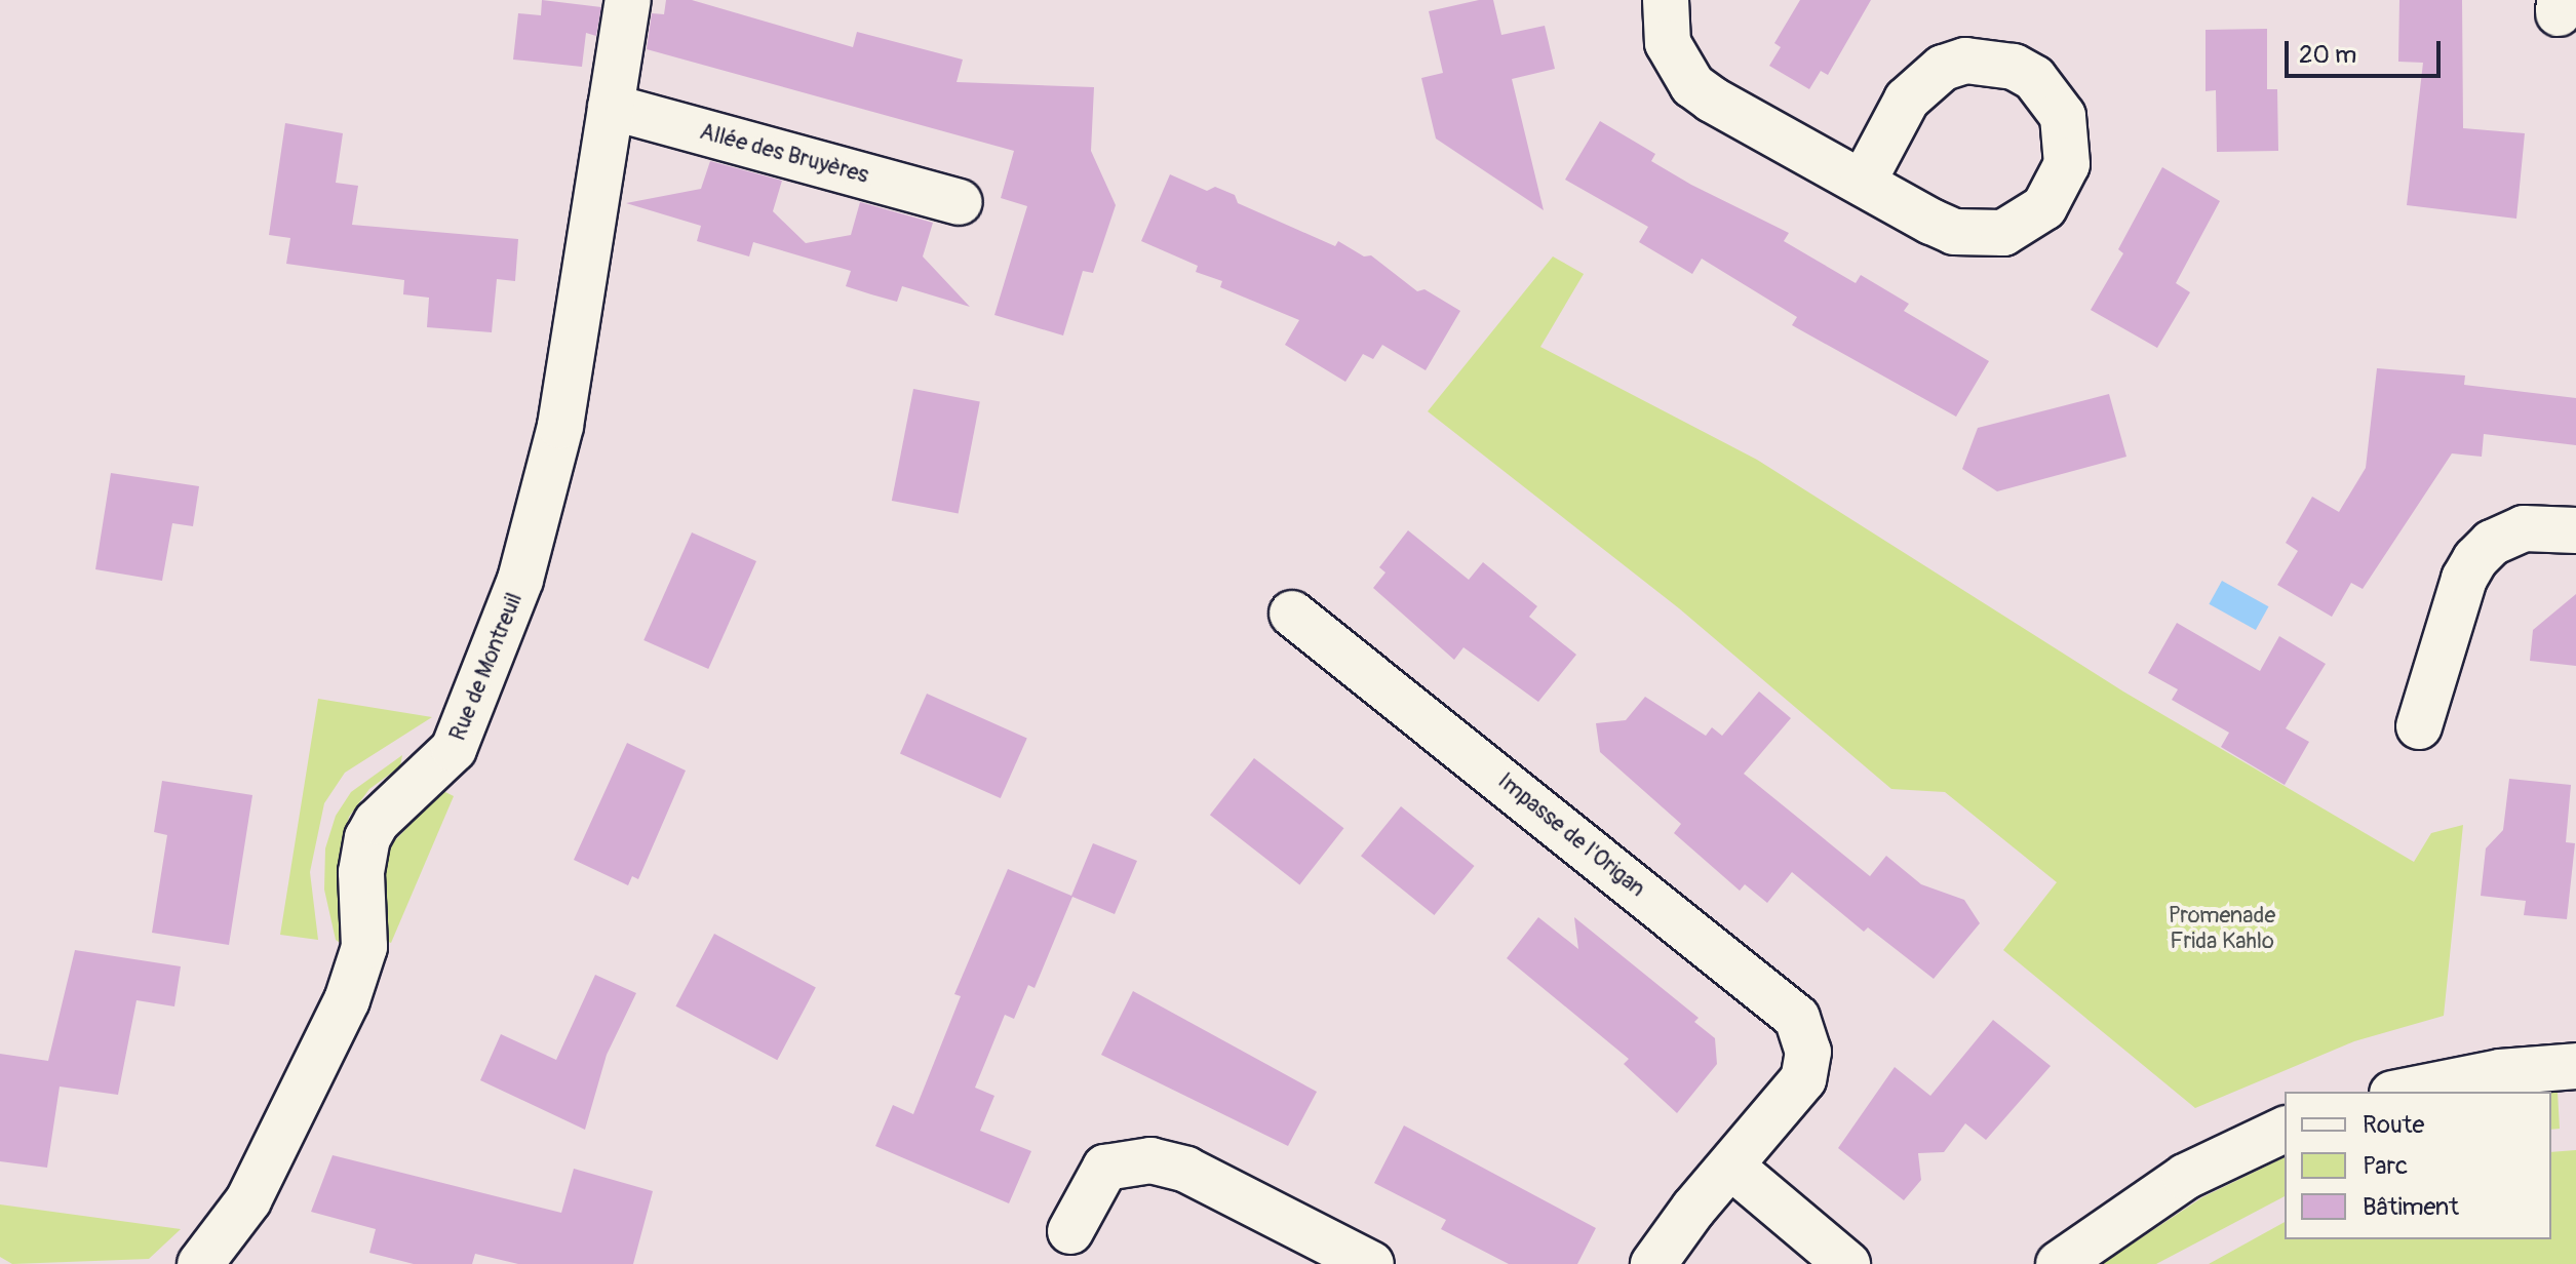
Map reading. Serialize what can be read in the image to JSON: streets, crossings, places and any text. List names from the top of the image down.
{
  "streets": {
    "street": ["Allée des Bruyères", "Rue de Montreuil", "Impasse de l'Origan"]
  },
  "crossings": [
    ["Allée des Bruyères", "Rue de Montreuil"]
  ],
  "parks": ["Promenade Frida Kahlo"],
  "legend": ["Route", "Parc", "Bâtiment"],
  "scale_bar": "20 m"
}
